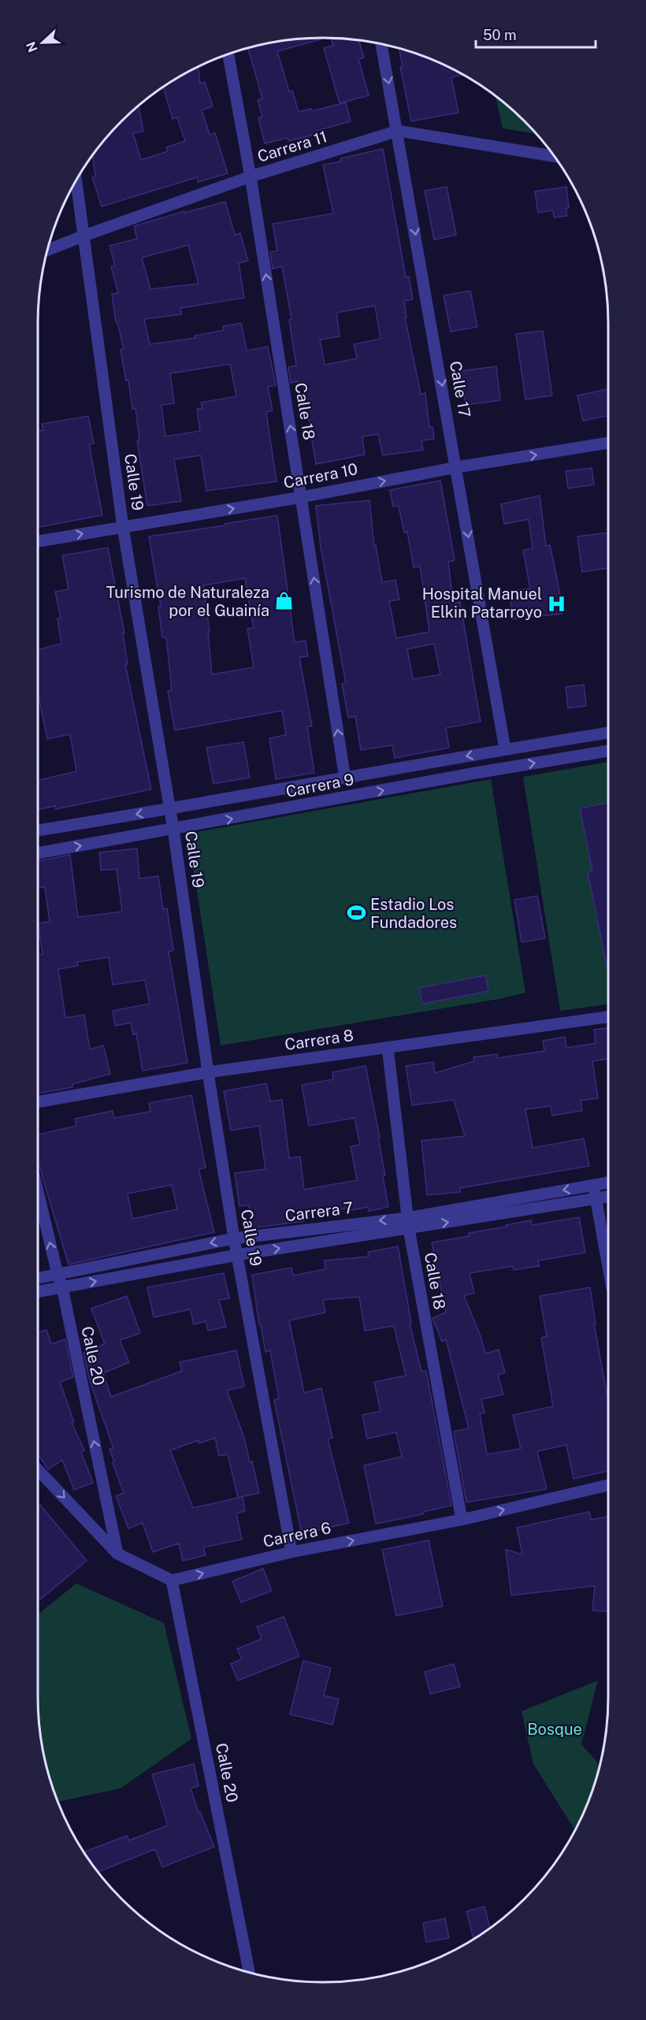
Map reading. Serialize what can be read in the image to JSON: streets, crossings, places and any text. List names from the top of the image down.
{
  "streets": {
    "street": [
      "Carrera 11",
      "Calle 17",
      "Calle 18",
      "Carrera 10",
      "Calle 19",
      "Carrera 9",
      "Carrera 8",
      "Carrera 7",
      "Calle 20",
      "Carrera 6"
    ]
  },
  "crossings": [
    ["Carrera 11", "Calle 17"],
    ["Carrera 11", "Calle 18"],
    ["Carrera 11", "Calle 19"],
    ["Calle 17", "Carrera 10"],
    ["Calle 17", "Carrera 9"],
    ["Calle 18", "Carrera 10"],
    ["Calle 18", "Carrera 9"],
    ["Calle 18", "Carrera 8"],
    ["Calle 18", "Carrera 7"],
    ["Calle 18", "Carrera 6"],
    ["Carrera 10", "Calle 19"],
    ["Calle 19", "Carrera 9"],
    ["Calle 19", "Carrera 8"],
    ["Calle 19", "Carrera 7"],
    ["Calle 19", "Carrera 6"],
    ["Carrera 7", "Calle 20"],
    ["Calle 20", "Carrera 6"]
  ],
  "one_way": [
    "Calle 17",
    "Calle 18",
    "Carrera 10",
    "Calle 20",
    "Carrera 6"
  ],
  "parks": ["Bosque"],
  "places": {
    "shop": ["Turismo de Naturaleza por el Guainía"],
    "hospital": ["Hospital Manuel Elkin Patarroyo"],
    "sports": ["Estadio Los Fundadores"]
  },
  "scale_bar": "50 m",
  "north": "left"
}
